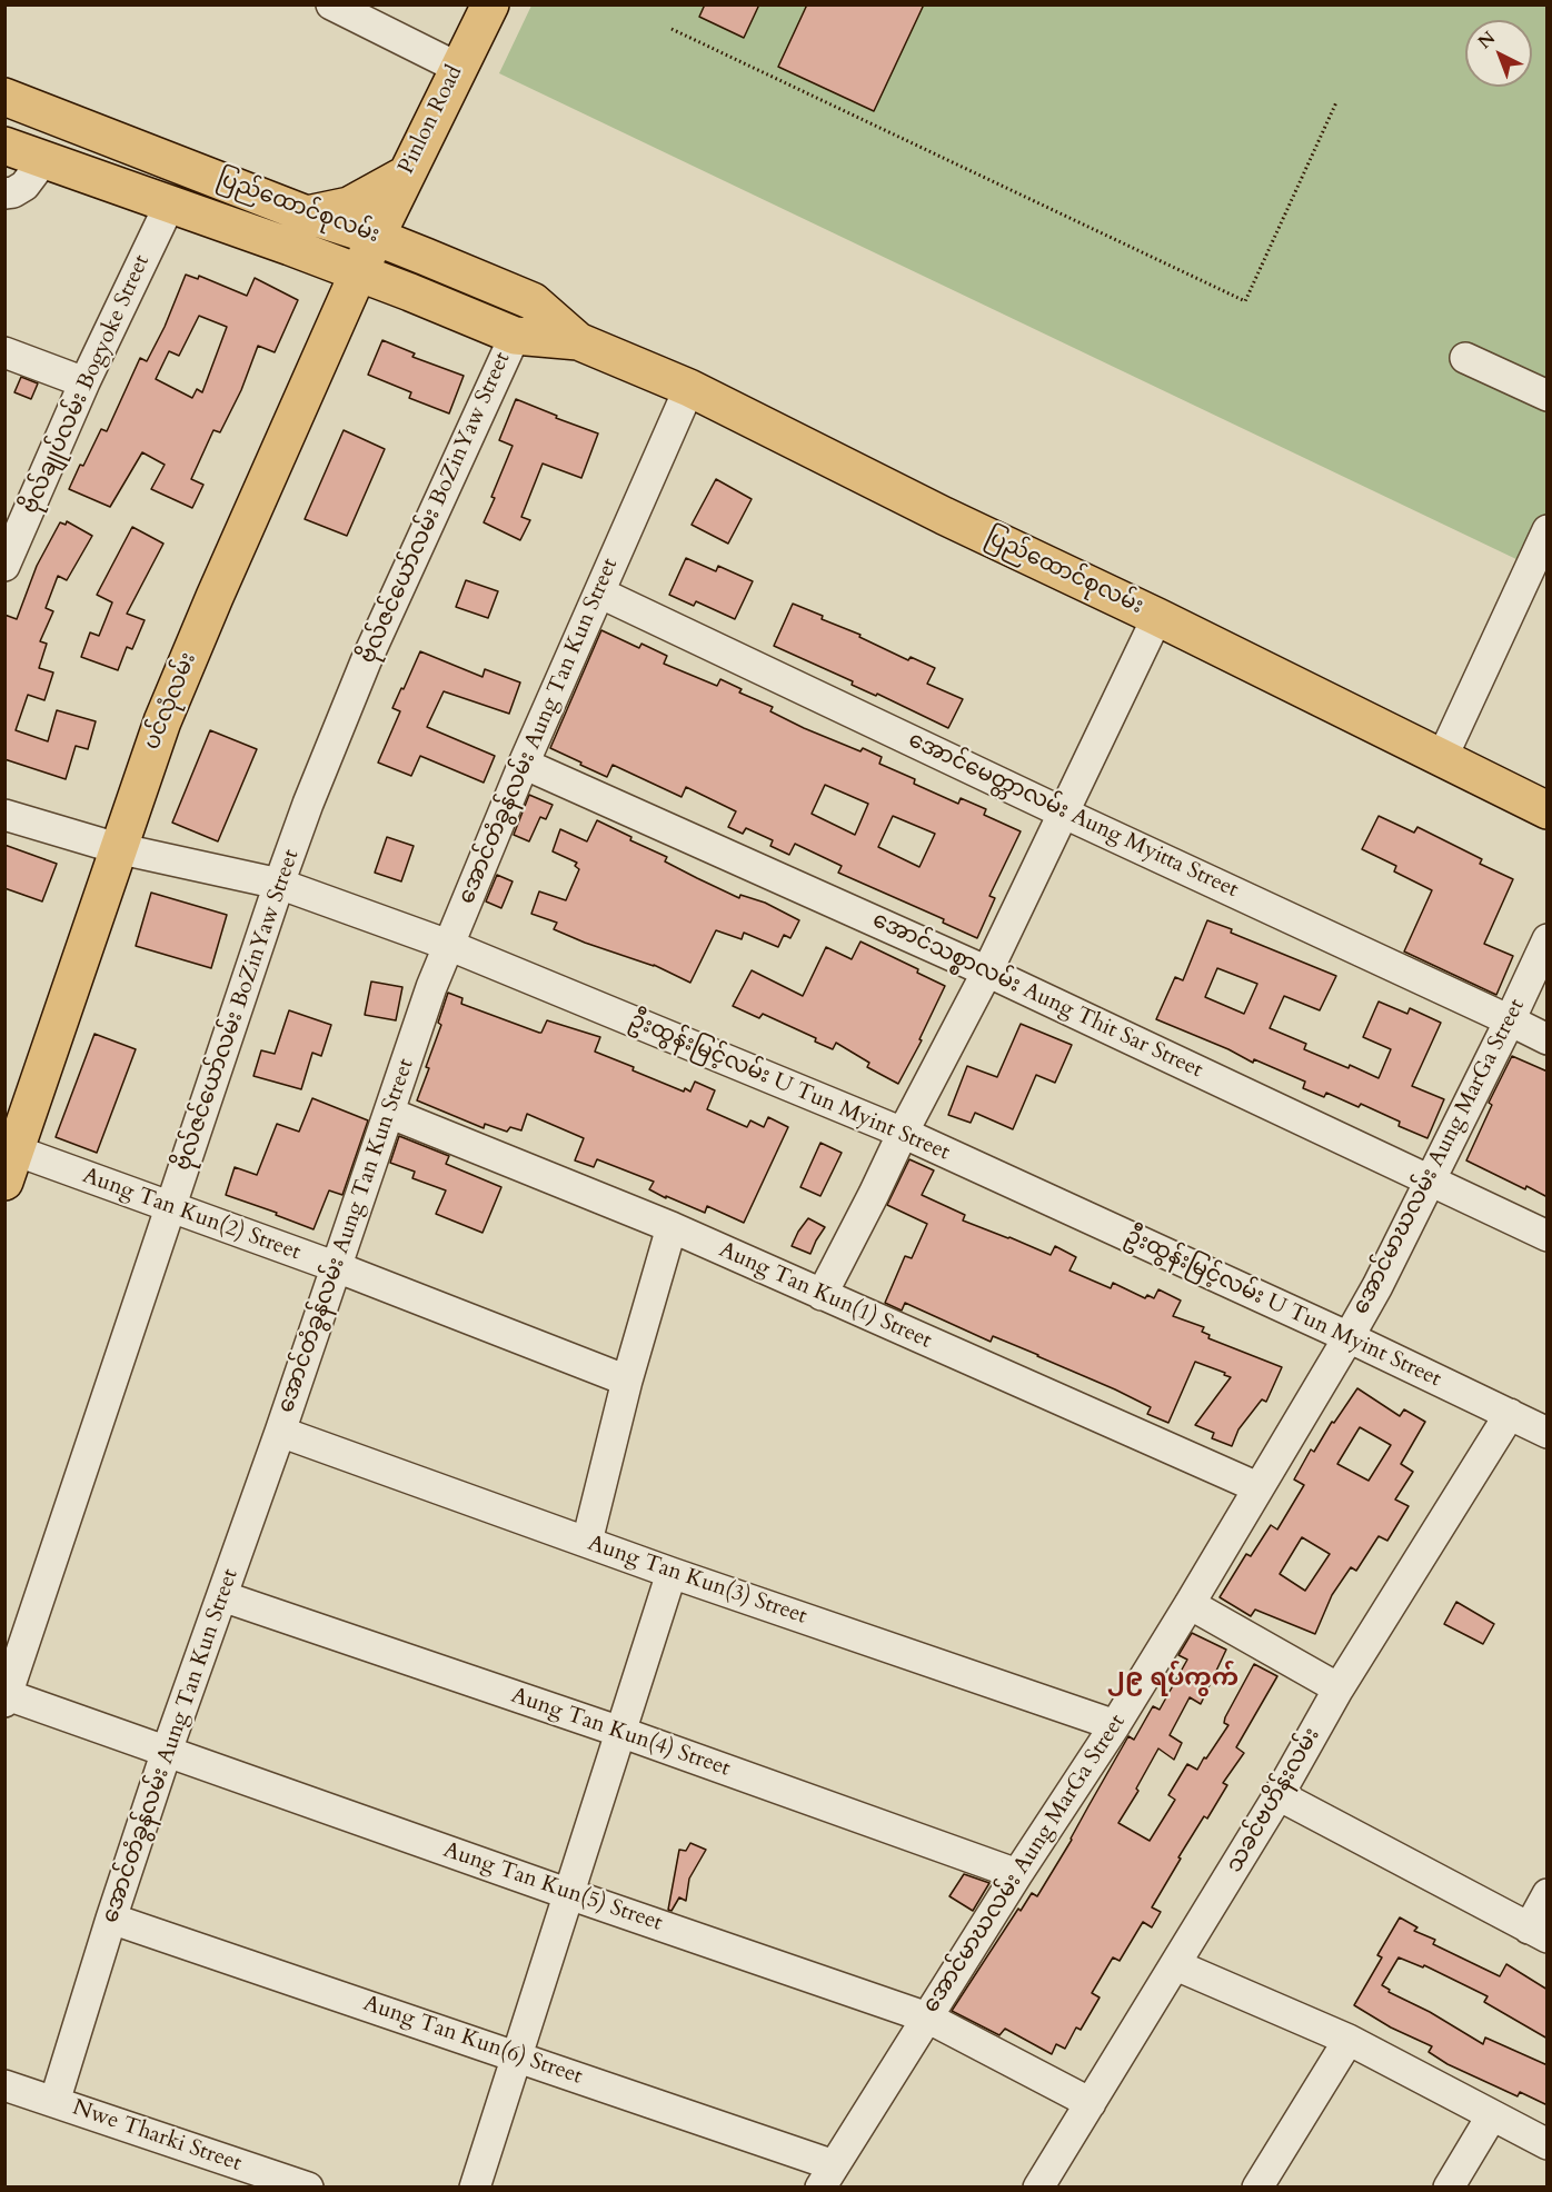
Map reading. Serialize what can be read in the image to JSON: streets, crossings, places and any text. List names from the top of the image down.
{
  "streets": {
    "main road": ["Pinlon Road", "ပြည်ထောင်စုလမ်း", "ပင်လုံလမ်း"],
    "street": [
      "ဗိုလ်ချုပ်လမ်း Bogyoke Street",
      "ဗိုလ်ဇင်ယော်လမ်း BoZinYaw Street",
      "အောင်တံခွန်လမ်း Aung Tan Kun Street",
      "အောင်မေတ္တာလမ်း Aung Myitta Street",
      "အောင်သစ္စာလမ်း Aung Thit Sar Street",
      "ဦးထွန်းမြင့်လမ်း U Tun Myint Street",
      "အောင်မာဃလမ်း Aung MarGa Street",
      "Aung Tan Kun(2) Street",
      "Aung Tan Kun(1) Street",
      "Aung Tan Kun(3) Street",
      "Aung Tan Kun(4) Street",
      "သခင်ဗဟိန်းလမ်း",
      "Aung Tan Kun(5) Street",
      "Aung Tan Kun(6) Street",
      "Nwe Tharki Street"
    ]
  },
  "crossings": [
    ["Pinlon Road", "ပြည်ထောင်စုလမ်း"],
    ["Pinlon Road", "ပင်လုံလမ်း"],
    ["ပြည်ထောင်စုလမ်း", "ဗိုလ်ချုပ်လမ်း Bogyoke Street"],
    ["ပြည်ထောင်စုလမ်း", "ဗိုလ်ဇင်ယော်လမ်း BoZinYaw Street"],
    ["ပြည်ထောင်စုလမ်း", "ပင်လုံလမ်း"],
    ["ပြည်ထောင်စုလမ်း", "အောင်တံခွန်လမ်း Aung Tan Kun Street"],
    ["ဗိုလ်ဇင်ယော်လမ်း BoZinYaw Street", "ဦးထွန်းမြင့်လမ်း U Tun Myint Street"],
    ["ဗိုလ်ဇင်ယော်လမ်း BoZinYaw Street", "Aung Tan Kun(2) Street"],
    ["ဗိုလ်ဇင်ယော်လမ်း BoZinYaw Street", "Aung Tan Kun(5) Street"],
    ["ပင်လုံလမ်း", "ဦးထွန်းမြင့်လမ်း U Tun Myint Street"],
    ["ပင်လုံလမ်း", "Aung Tan Kun(2) Street"],
    ["အောင်တံခွန်လမ်း Aung Tan Kun Street", "အောင်မေတ္တာလမ်း Aung Myitta Street"],
    ["အောင်တံခွန်လမ်း Aung Tan Kun Street", "အောင်သစ္စာလမ်း Aung Thit Sar Street"],
    ["အောင်တံခွန်လမ်း Aung Tan Kun Street", "ဦးထွန်းမြင့်လမ်း U Tun Myint Street"],
    ["အောင်တံခွန်လမ်း Aung Tan Kun Street", "Aung Tan Kun(2) Street"],
    ["အောင်တံခွန်လမ်း Aung Tan Kun Street", "Aung Tan Kun(1) Street"],
    ["အောင်တံခွန်လမ်း Aung Tan Kun Street", "Aung Tan Kun(3) Street"],
    ["အောင်တံခွန်လမ်း Aung Tan Kun Street", "Aung Tan Kun(4) Street"],
    ["အောင်တံခွန်လမ်း Aung Tan Kun Street", "Aung Tan Kun(5) Street"],
    ["အောင်တံခွန်လမ်း Aung Tan Kun Street", "Aung Tan Kun(6) Street"],
    ["အောင်တံခွန်လမ်း Aung Tan Kun Street", "Nwe Tharki Street"],
    ["အောင်မေတ္တာလမ်း Aung Myitta Street", "အောင်မာဃလမ်း Aung MarGa Street"],
    ["အောင်သစ္စာလမ်း Aung Thit Sar Street", "အောင်မာဃလမ်း Aung MarGa Street"],
    ["ဦးထွန်းမြင့်လမ်း U Tun Myint Street", "အောင်မာဃလမ်း Aung MarGa Street"],
    ["ဦးထွန်းမြင့်လမ်း U Tun Myint Street", "သခင်ဗဟိန်းလမ်း"],
    ["အောင်မာဃလမ်း Aung MarGa Street", "Aung Tan Kun(1) Street"],
    ["အောင်မာဃလမ်း Aung MarGa Street", "Aung Tan Kun(3) Street"],
    ["အောင်မာဃလမ်း Aung MarGa Street", "Aung Tan Kun(4) Street"],
    ["အောင်မာဃလမ်း Aung MarGa Street", "Aung Tan Kun(5) Street"],
    ["အောင်မာဃလမ်း Aung MarGa Street", "Aung Tan Kun(6) Street"],
    ["သခင်ဗဟိန်းလမ်း", "Aung Tan Kun(5) Street"]
  ],
  "districts": ["၂၉ ရပ်ကွက်"],
  "north": "top left"
}
